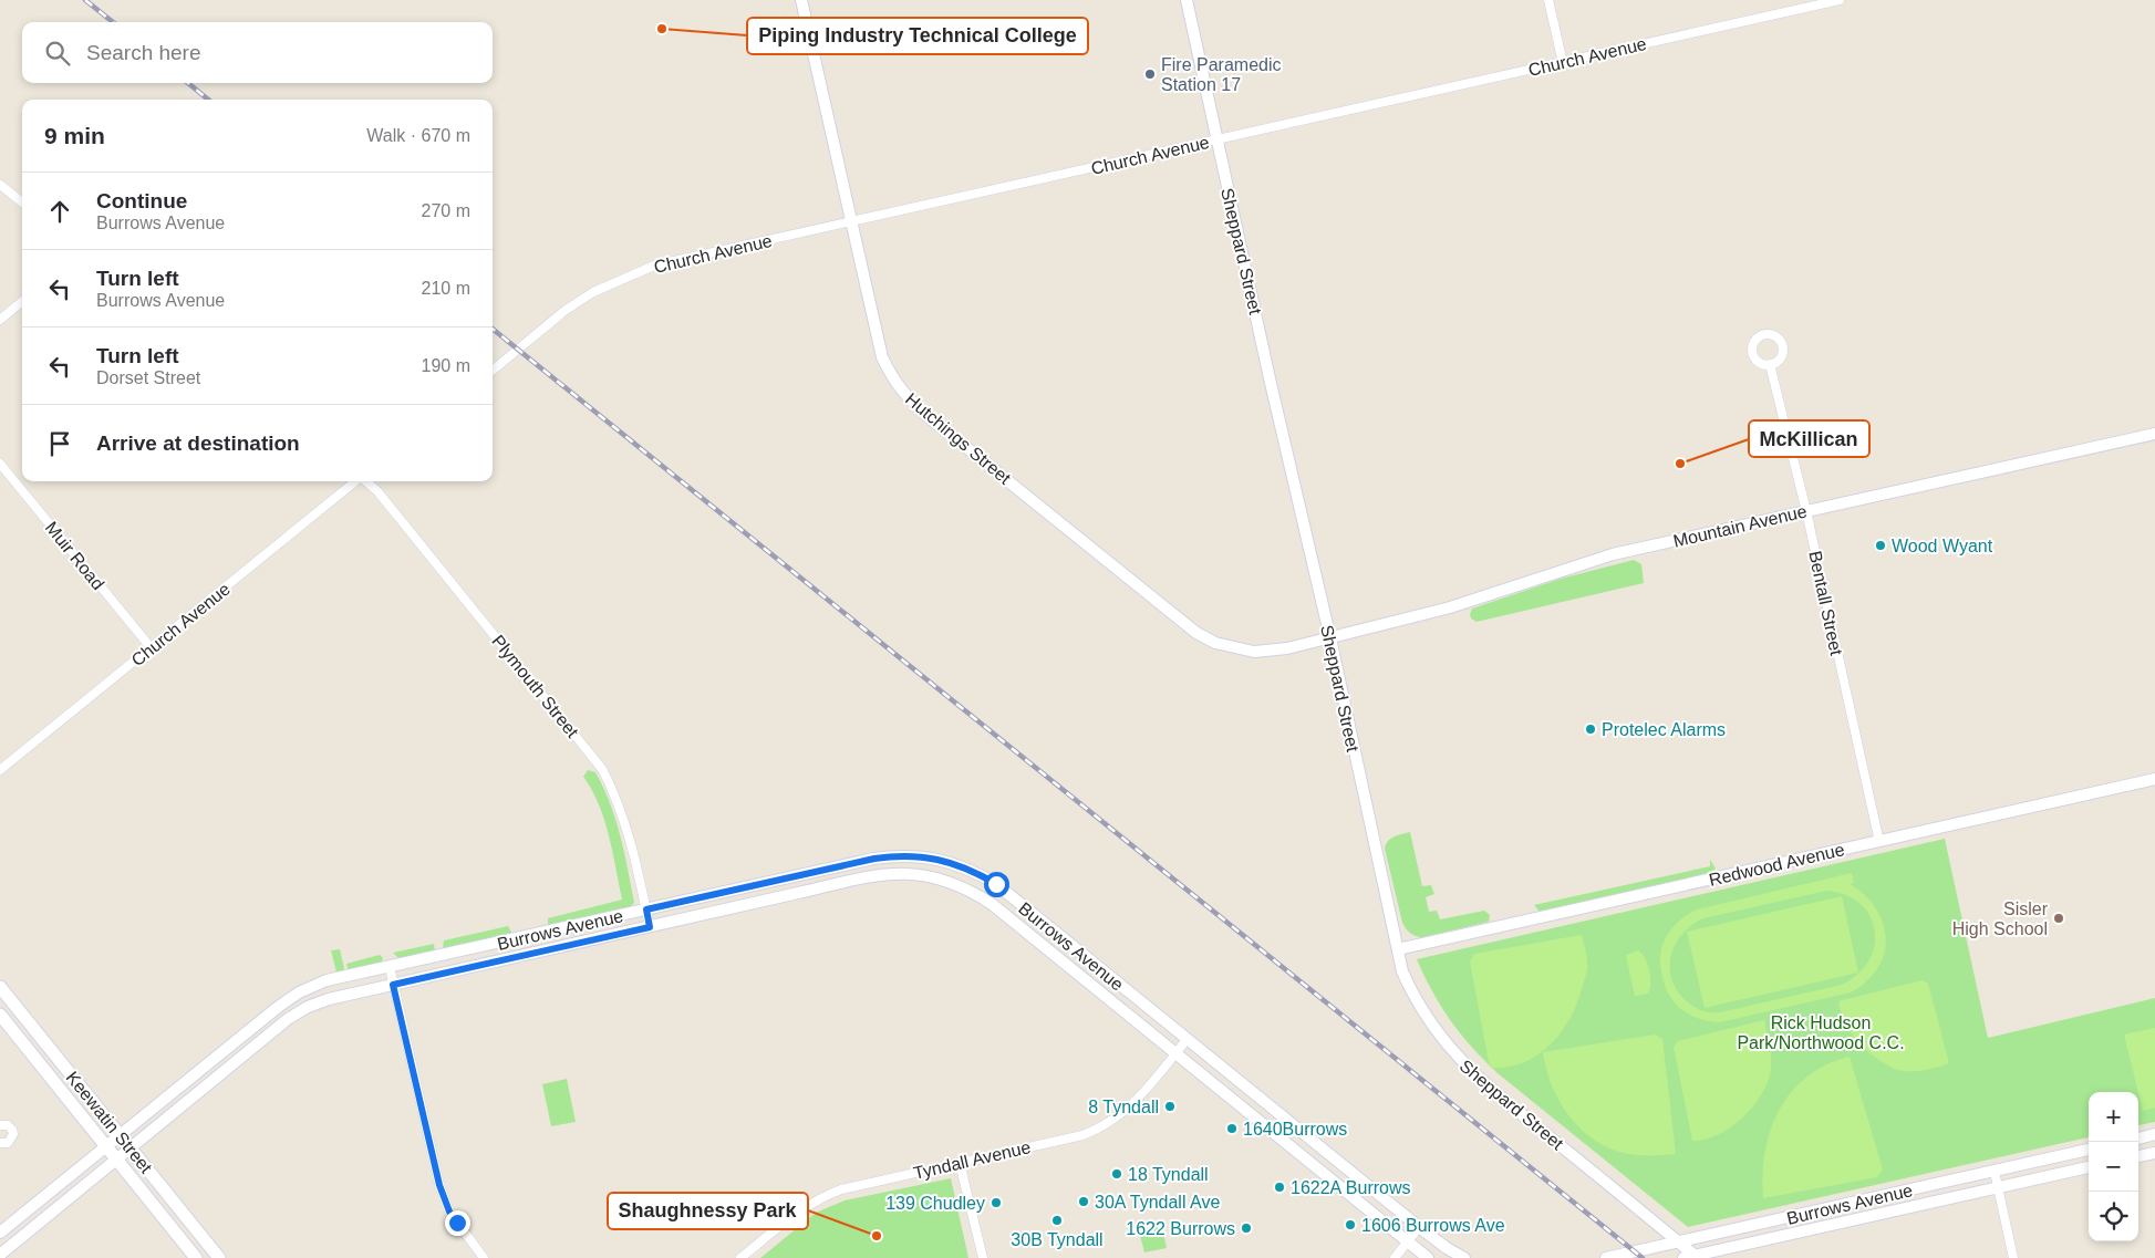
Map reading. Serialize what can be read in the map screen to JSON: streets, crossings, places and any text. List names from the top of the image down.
{
  "streets": {
    "main road": ["Keewatin Street"],
    "street": [
      "Church Avenue",
      "Sheppard Street",
      "Hutchings Street",
      "Mountain Avenue",
      "Muir Road",
      "Bentall Street",
      "Plymouth Street",
      "Redwood Avenue",
      "Burrows Avenue",
      "Tyndall Avenue"
    ]
  },
  "crossings": [
    ["Church Avenue", "Sheppard Street"],
    ["Church Avenue", "Hutchings Street"],
    ["Church Avenue", "Muir Road"],
    ["Sheppard Street", "Hutchings Street"],
    ["Sheppard Street", "Mountain Avenue"],
    ["Sheppard Street", "Redwood Avenue"],
    ["Sheppard Street", "Burrows Avenue"],
    ["Hutchings Street", "Mountain Avenue"],
    ["Mountain Avenue", "Bentall Street"],
    ["Bentall Street", "Redwood Avenue"],
    ["Plymouth Street", "Burrows Avenue"],
    ["Burrows Avenue", "Keewatin Street"],
    ["Burrows Avenue", "Tyndall Avenue"]
  ],
  "parks": ["Rick Hudson Park/Northwood C.C."],
  "places": [
    "Piping Industry Technical College",
    "Fire Paramedic Station 17",
    "McKillican",
    "Wood Wyant",
    "Protelec Alarms",
    "Sisler High School",
    "8 Tyndall",
    "1640Burrows",
    "18 Tyndall",
    "1622A Burrows",
    "30A Tyndall Ave",
    "139 Chudley",
    "30B Tyndall",
    "1606 Burrows Ave",
    "1622 Burrows",
    "Shaughnessy Park"
  ],
  "page": {
    "search": "Search here",
    "heading": ["9 min", "Walk · 670 m"],
    "list": [
      ["Continue", "Burrows Avenue", "270 m"],
      ["Turn left", "Burrows Avenue", "210 m"],
      ["Turn left", "Dorset Street", "190 m"],
      "Arrive at destination"
    ],
    "map_buttons": ["+", "−"]
  }
}
